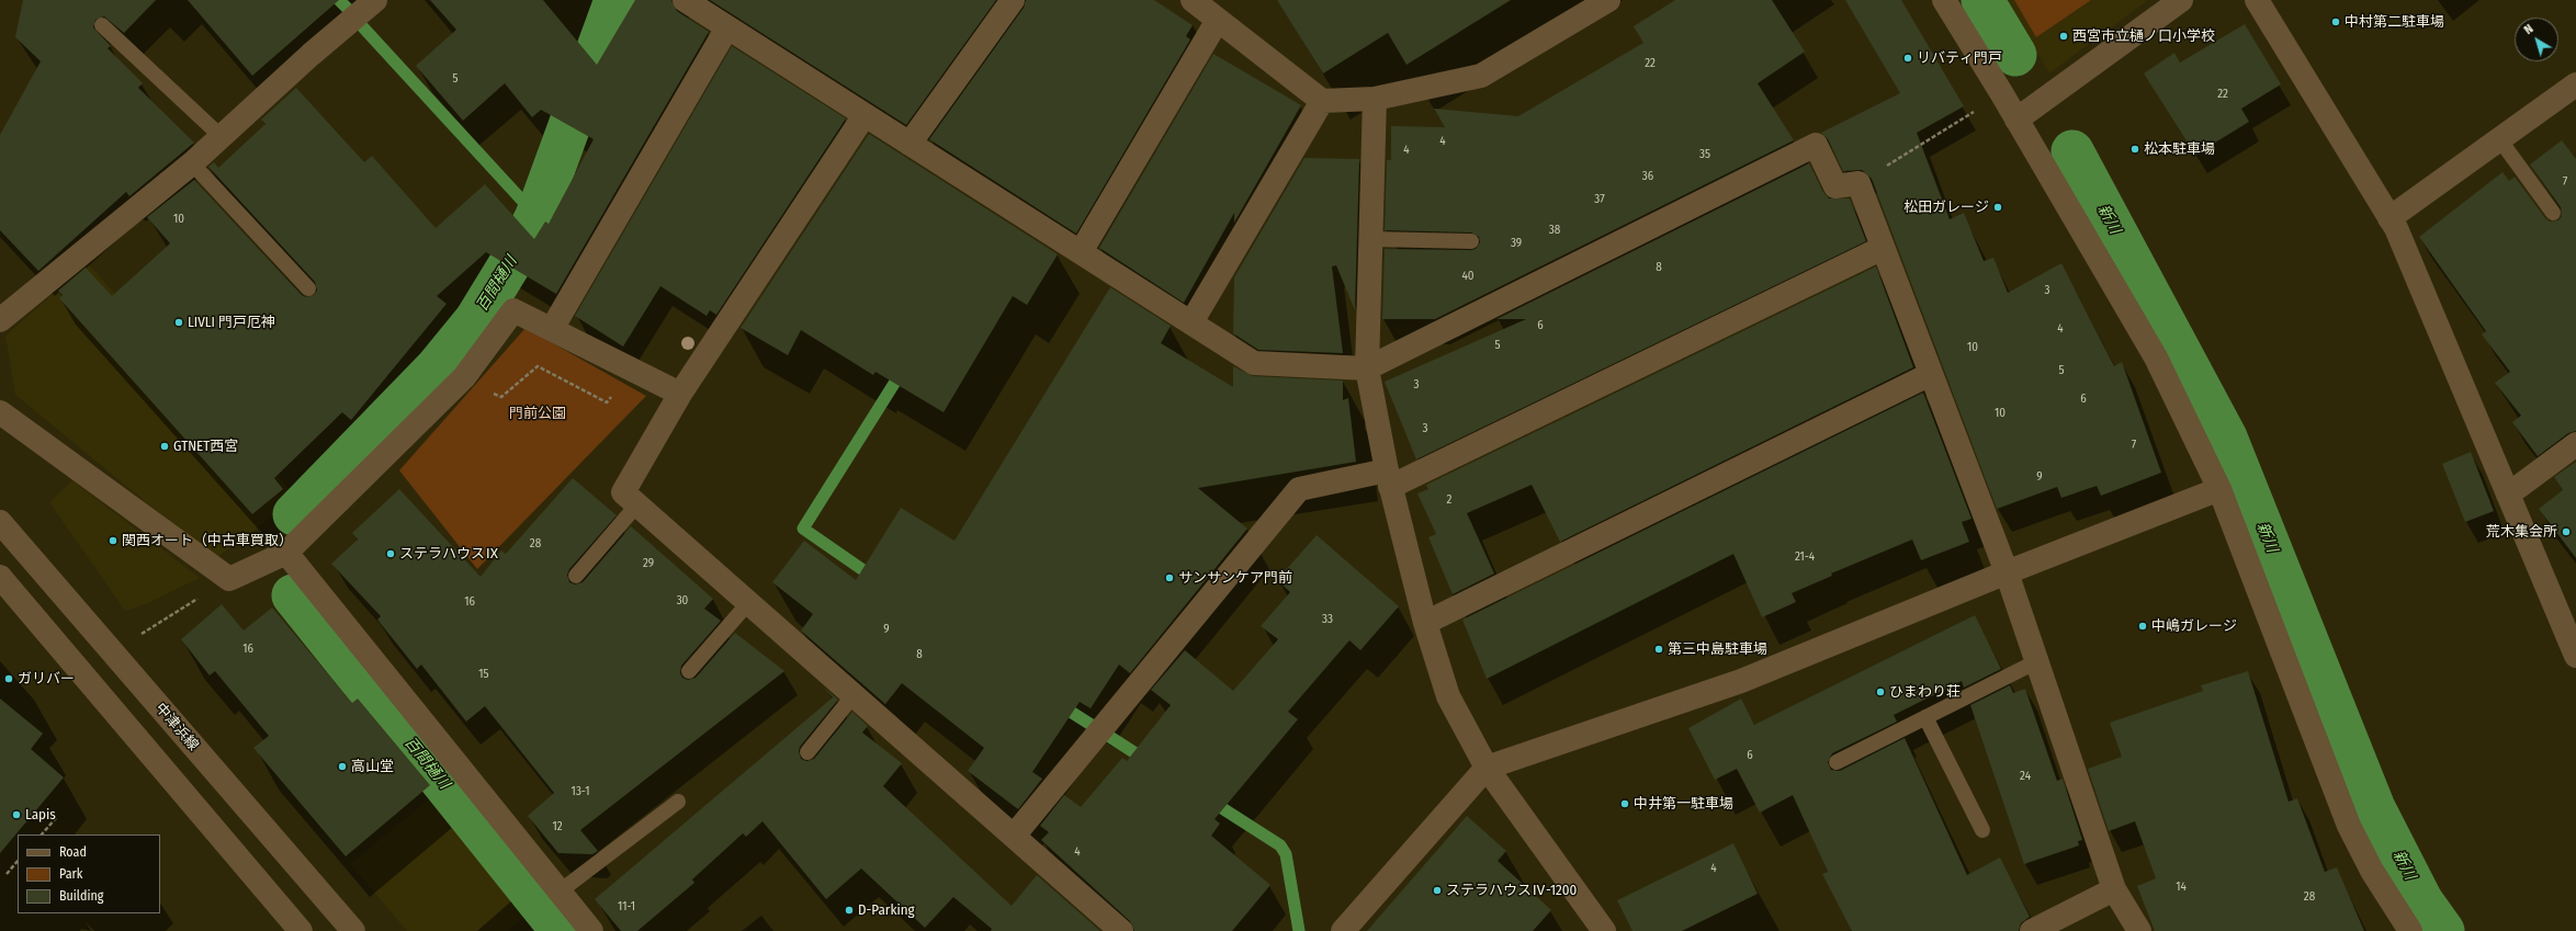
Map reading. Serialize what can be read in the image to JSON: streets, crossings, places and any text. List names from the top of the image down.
{
  "streets": {
    "street": ["中津浜線"]
  },
  "water": ["新川", "百間樋川"],
  "parks": ["門前公園"],
  "places": [
    "中村第二駐車場",
    "西宮市立樋ノ口小学校",
    "リバティ門戸",
    "松本駐車場",
    "松田ガレージ",
    "LIVLI 門戸厄神",
    "GTNET西宮",
    "荒木集会所",
    "関西オート（中古車買取）",
    "ステラハウスⅨ",
    "サンサンケア門前",
    "中嶋ガレージ",
    "第三中島駐車場",
    "ガリバー",
    "ひまわり荘",
    "高山堂",
    "中井第一駐車場",
    "Lapis",
    "ステラハウスⅣ-1200",
    "D-Parking"
  ],
  "house_numbers": [
    "22",
    "5",
    "22",
    "4",
    "4",
    "35",
    "36",
    "7",
    "37",
    "10",
    "38",
    "39",
    "8",
    "40",
    "3",
    "6",
    "4",
    "5",
    "10",
    "5",
    "3",
    "6",
    "10",
    "3",
    "7",
    "9",
    "2",
    "28",
    "21-4",
    "29",
    "30",
    "16",
    "33",
    "9",
    "16",
    "8",
    "15",
    "6",
    "24",
    "13-1",
    "12",
    "4",
    "4",
    "14",
    "28",
    "11-1"
  ],
  "legend": ["Road", "Park", "Building"],
  "north": "top left"
}
